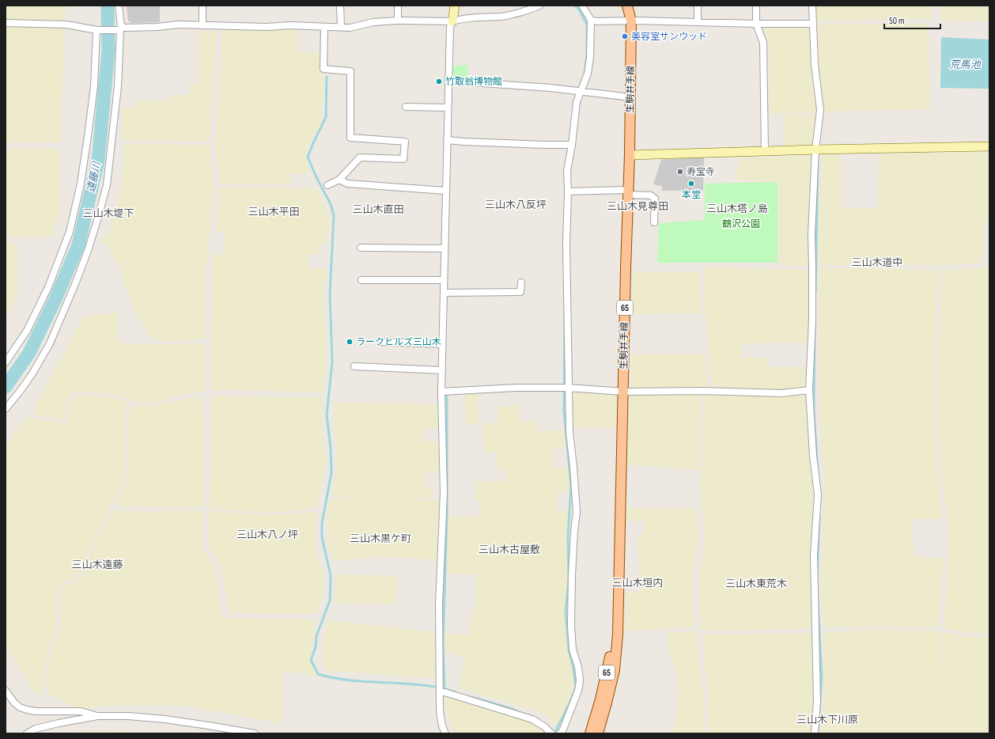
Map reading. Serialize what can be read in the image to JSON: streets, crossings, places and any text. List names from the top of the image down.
{
  "streets": {
    "main road": ["生駒井手線", "65"]
  },
  "districts": [
    "三山木八反坪",
    "三山木見尊田",
    "三山木塔ノ島",
    "三山木直田",
    "三山木平田",
    "三山木堤下",
    "三山木道中",
    "三山木八ノ坪",
    "三山木黒ケ町",
    "三山木古屋敷",
    "三山木遠藤",
    "三山木垣内",
    "三山木東荒木",
    "三山木下川原"
  ],
  "water": ["荒馬池", "遠藤川"],
  "parks": ["鶴沢公園"],
  "places": [
    "美容室サンウッド",
    "竹取翁博物館",
    "寿宝寺",
    "本堂",
    "ラークヒルズ三山木"
  ],
  "scale_bar": "50 m"
}
